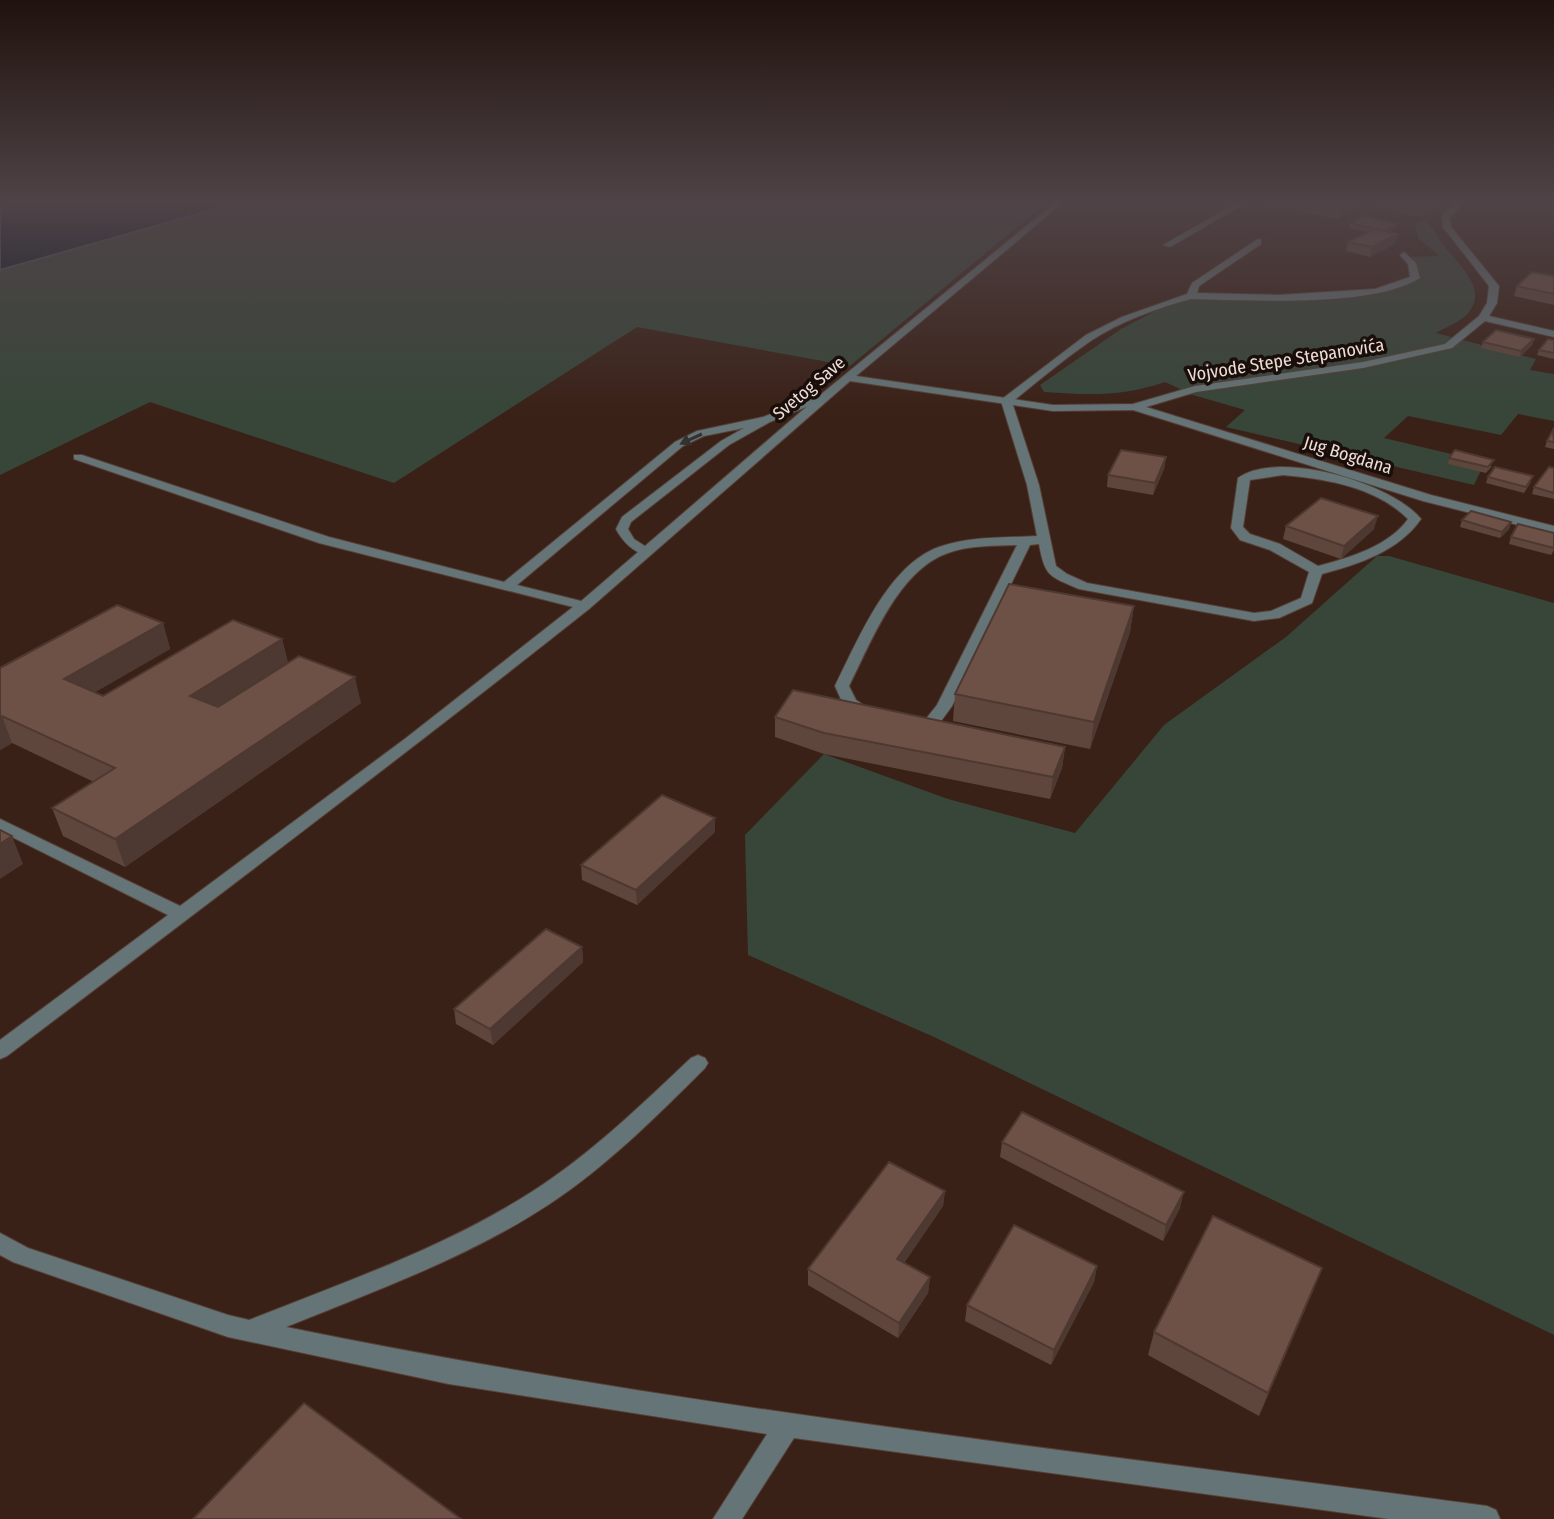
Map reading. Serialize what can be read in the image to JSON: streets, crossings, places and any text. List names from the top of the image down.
{
  "streets": {
    "street": ["Vojvode Stepe Stepanovića", "Svetog Save", "Jug Bogdana"]
  },
  "crossings": [
    ["Vojvode Stepe Stepanovića", "Svetog Save"],
    ["Vojvode Stepe Stepanovića", "Jug Bogdana"]
  ]
}
